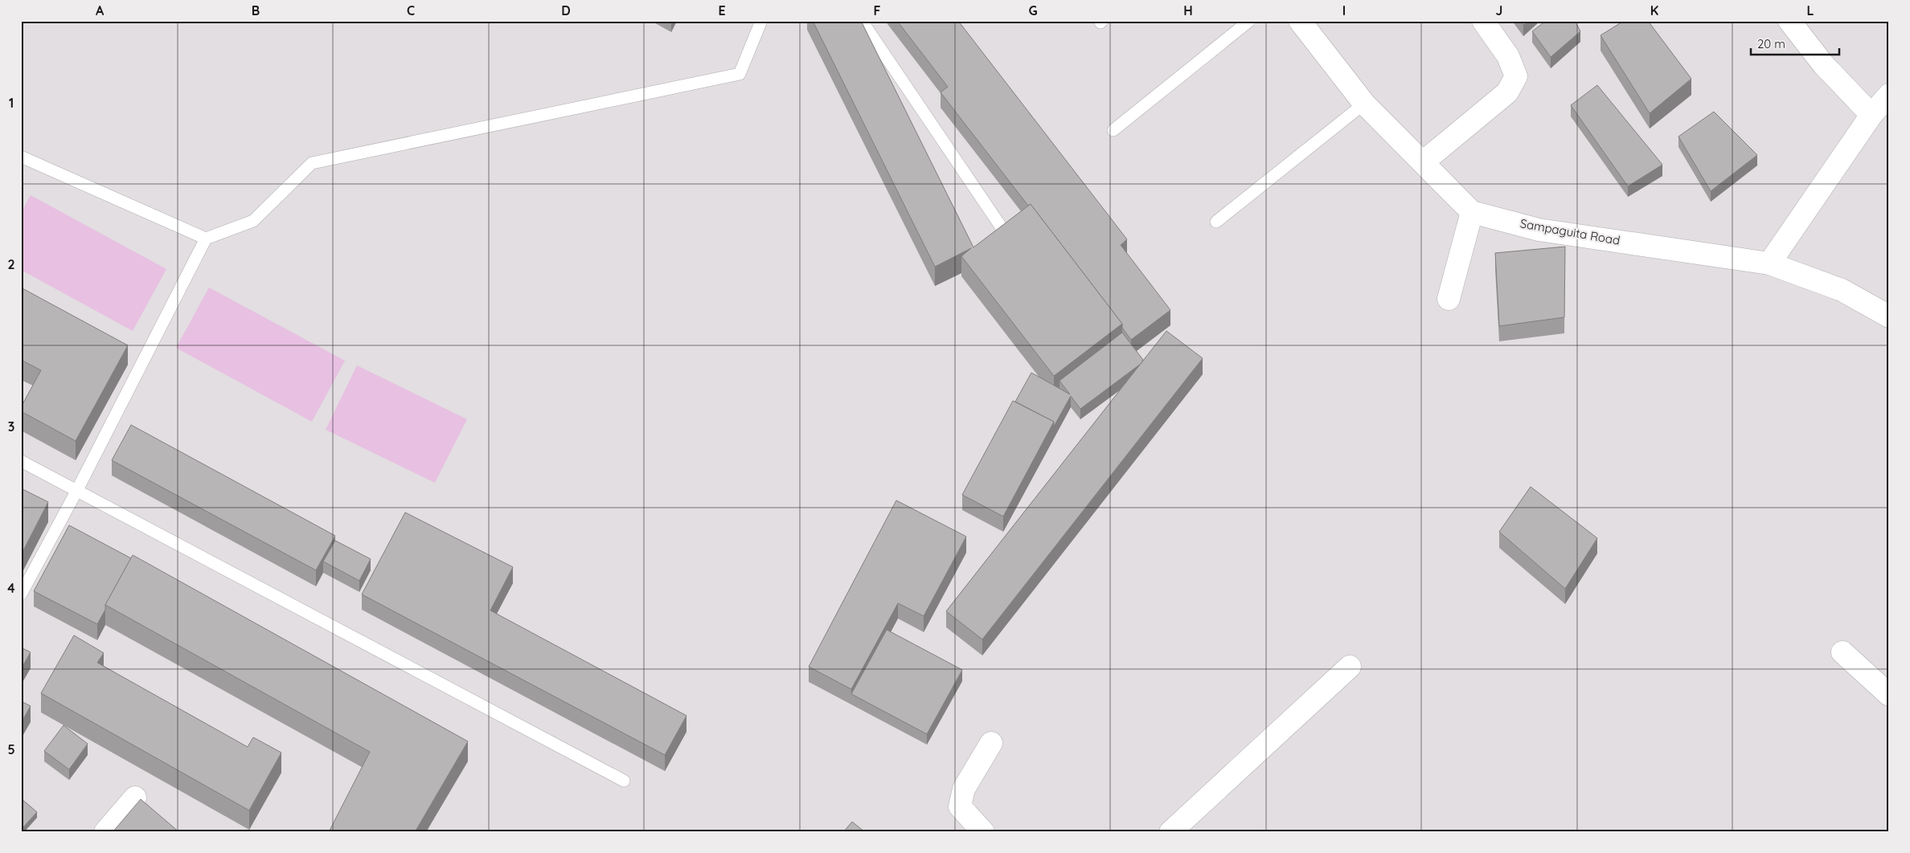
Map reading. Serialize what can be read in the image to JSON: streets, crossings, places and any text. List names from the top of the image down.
{
  "streets": {
    "street": ["Sampaguita Road"]
  },
  "scale_bar": "20 m",
  "grid": {
    "columns": [
      "A",
      "B",
      "C",
      "D",
      "E",
      "F",
      "G",
      "H",
      "I",
      "J",
      "K",
      "L"
    ],
    "rows": [
      "1",
      "2",
      "3",
      "4",
      "5"
    ]
  }
}
